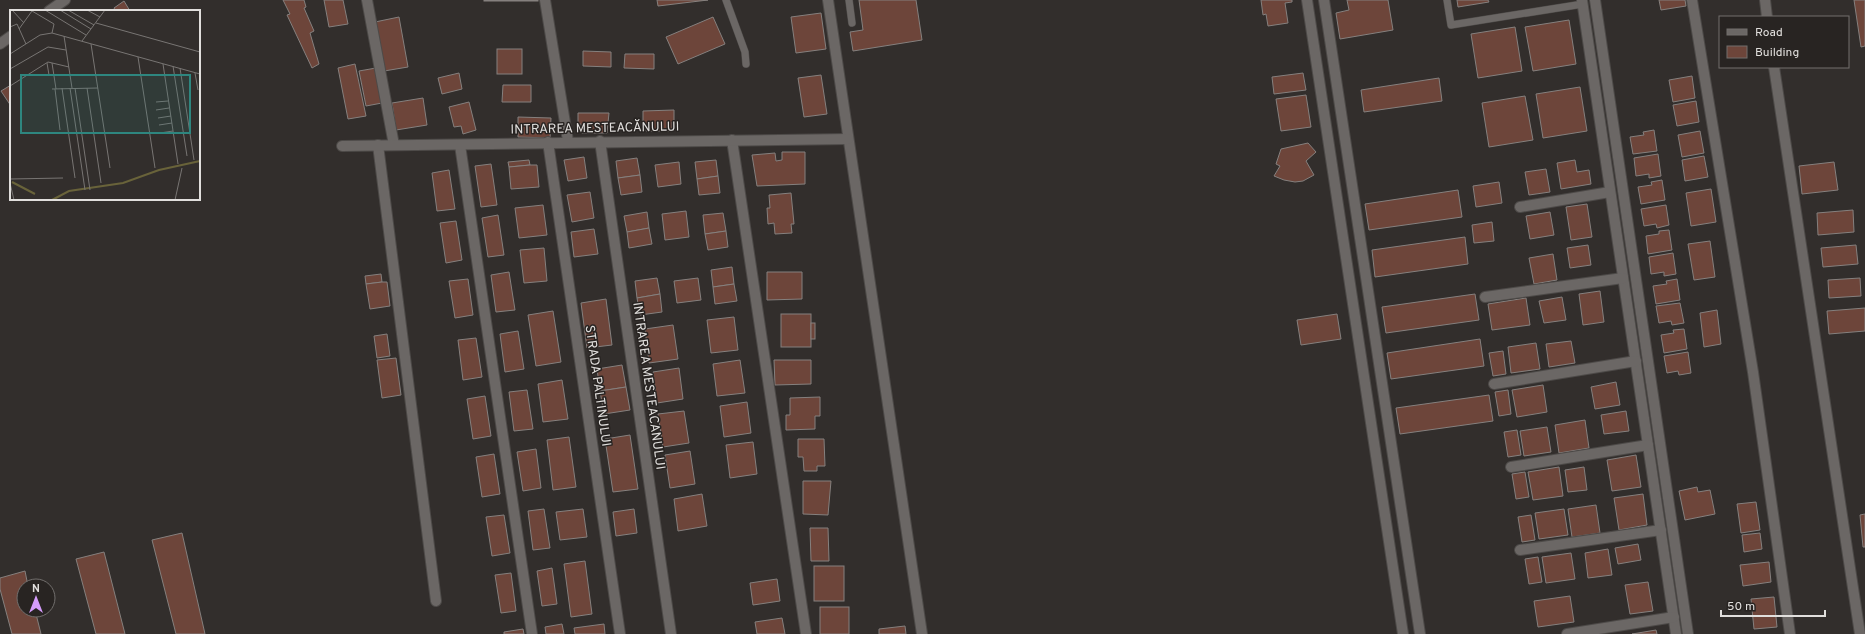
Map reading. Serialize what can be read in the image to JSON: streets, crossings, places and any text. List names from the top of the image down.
{
  "streets": {
    "street": ["INTRAREA MESTEACĂNULUI", "STRADA PALTINULUI", "INTRAREA MESTEACANULUI"]
  },
  "crossings": [
    ["INTRAREA MESTEACĂNULUI", "STRADA PALTINULUI"],
    ["INTRAREA MESTEACĂNULUI", "INTRAREA MESTEACANULUI"]
  ],
  "legend": ["Road", "Building"],
  "scale_bar": "50 m",
  "north": "top"
}
